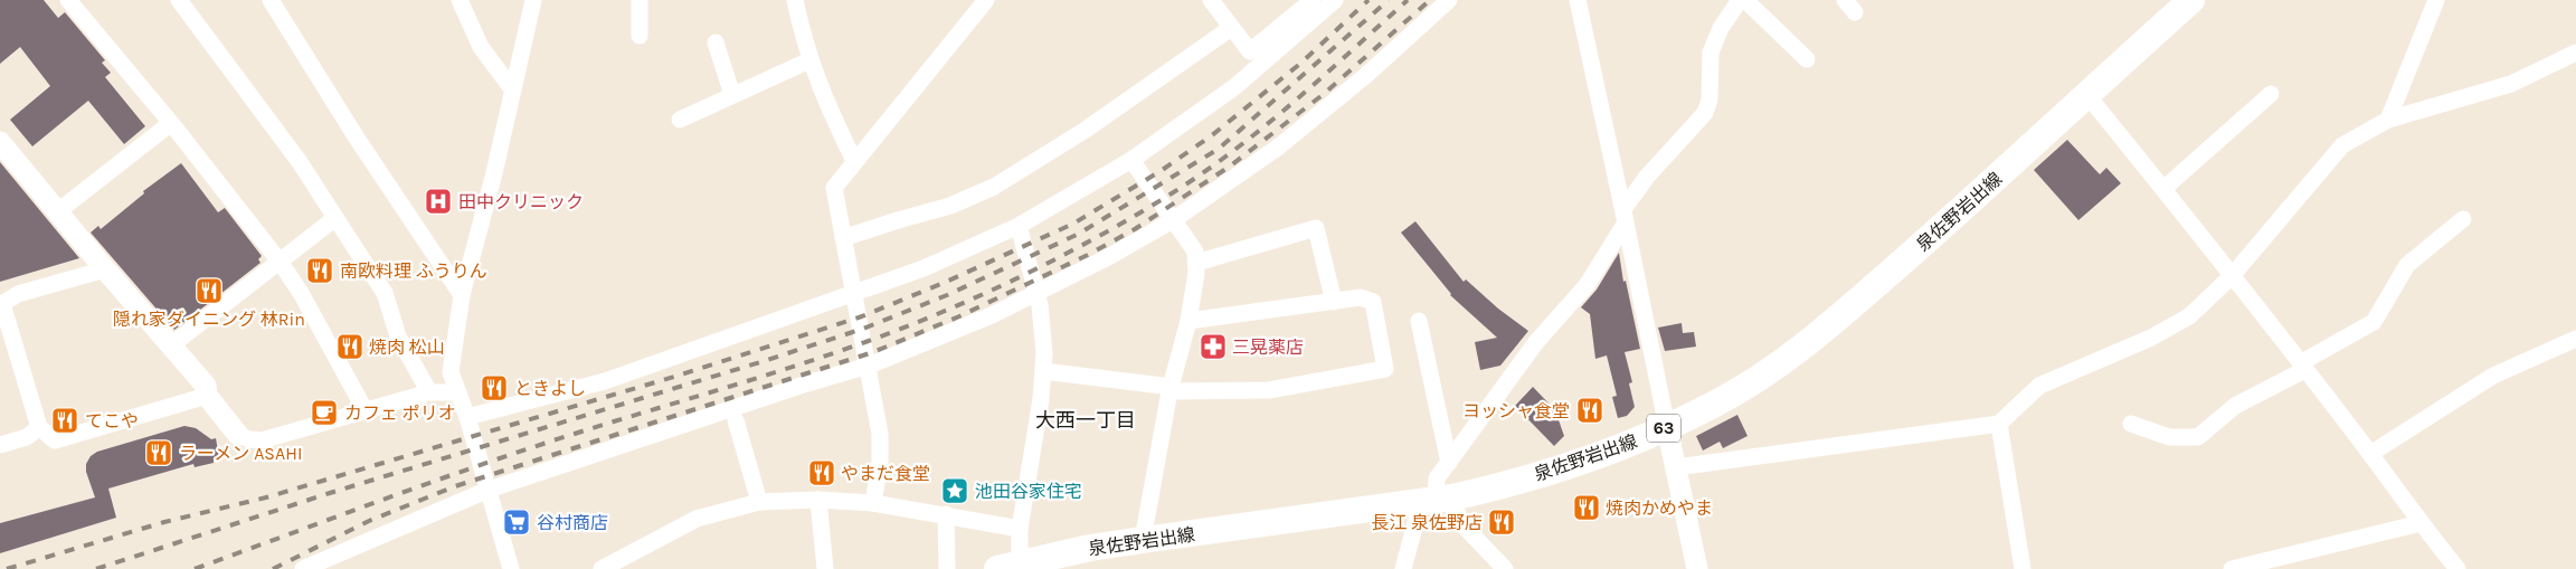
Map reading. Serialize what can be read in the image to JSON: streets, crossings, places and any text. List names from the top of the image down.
{
  "streets": {
    "main road": ["泉佐野岩出線", "63"]
  },
  "districts": ["大西一丁目"],
  "places": {
    "hospital": ["田中クリニック"],
    "restaurant": [
      "南欧料理 ふうりん",
      "隠れ家ダイニング 林Rin",
      "焼肉 松山",
      "ときよし",
      "ヨッシャ食堂",
      "てこや",
      "ラーメン ASAHI",
      "やまだ食堂",
      "焼肉かめやま",
      "長江 泉佐野店"
    ],
    "pharmacy": ["三晃薬店"],
    "cafe": ["カフェ ポリオ"],
    "place": ["池田谷家住宅"],
    "supermarket": ["谷村商店"]
  }
}
